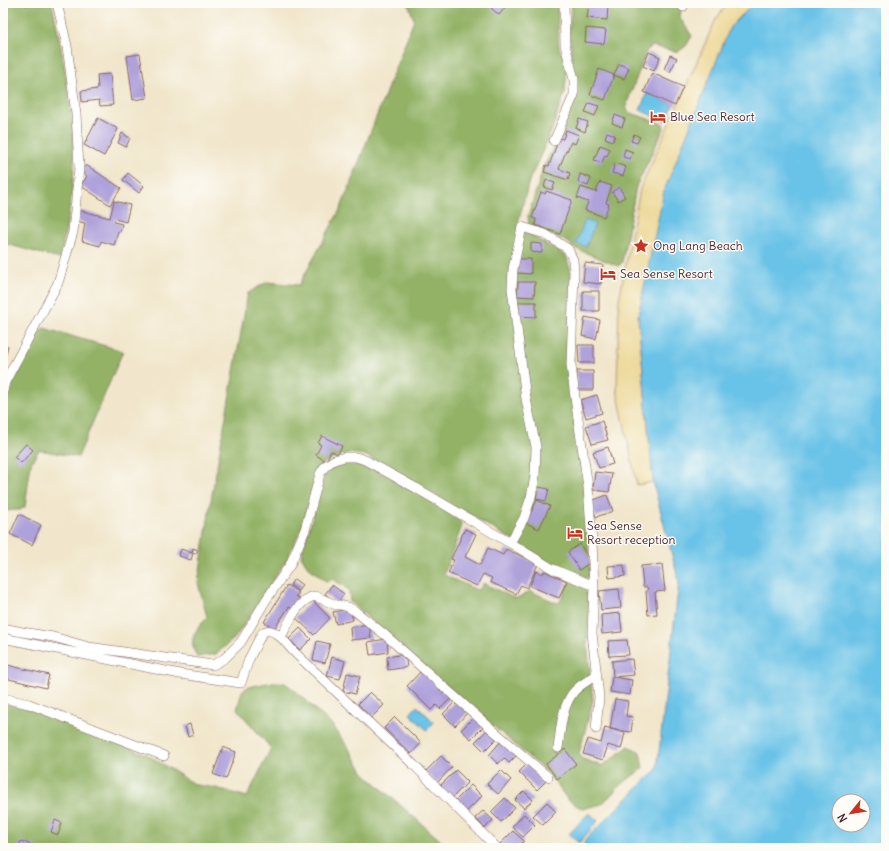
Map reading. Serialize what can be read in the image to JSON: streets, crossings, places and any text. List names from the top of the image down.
{
  "places": {
    "hotel": ["Blue Sea Resort", "Sea Sense Resort", "Sea Sense Resort reception"],
    "place": ["Ong Lang Beach"]
  },
  "north": "bottom left"
}
